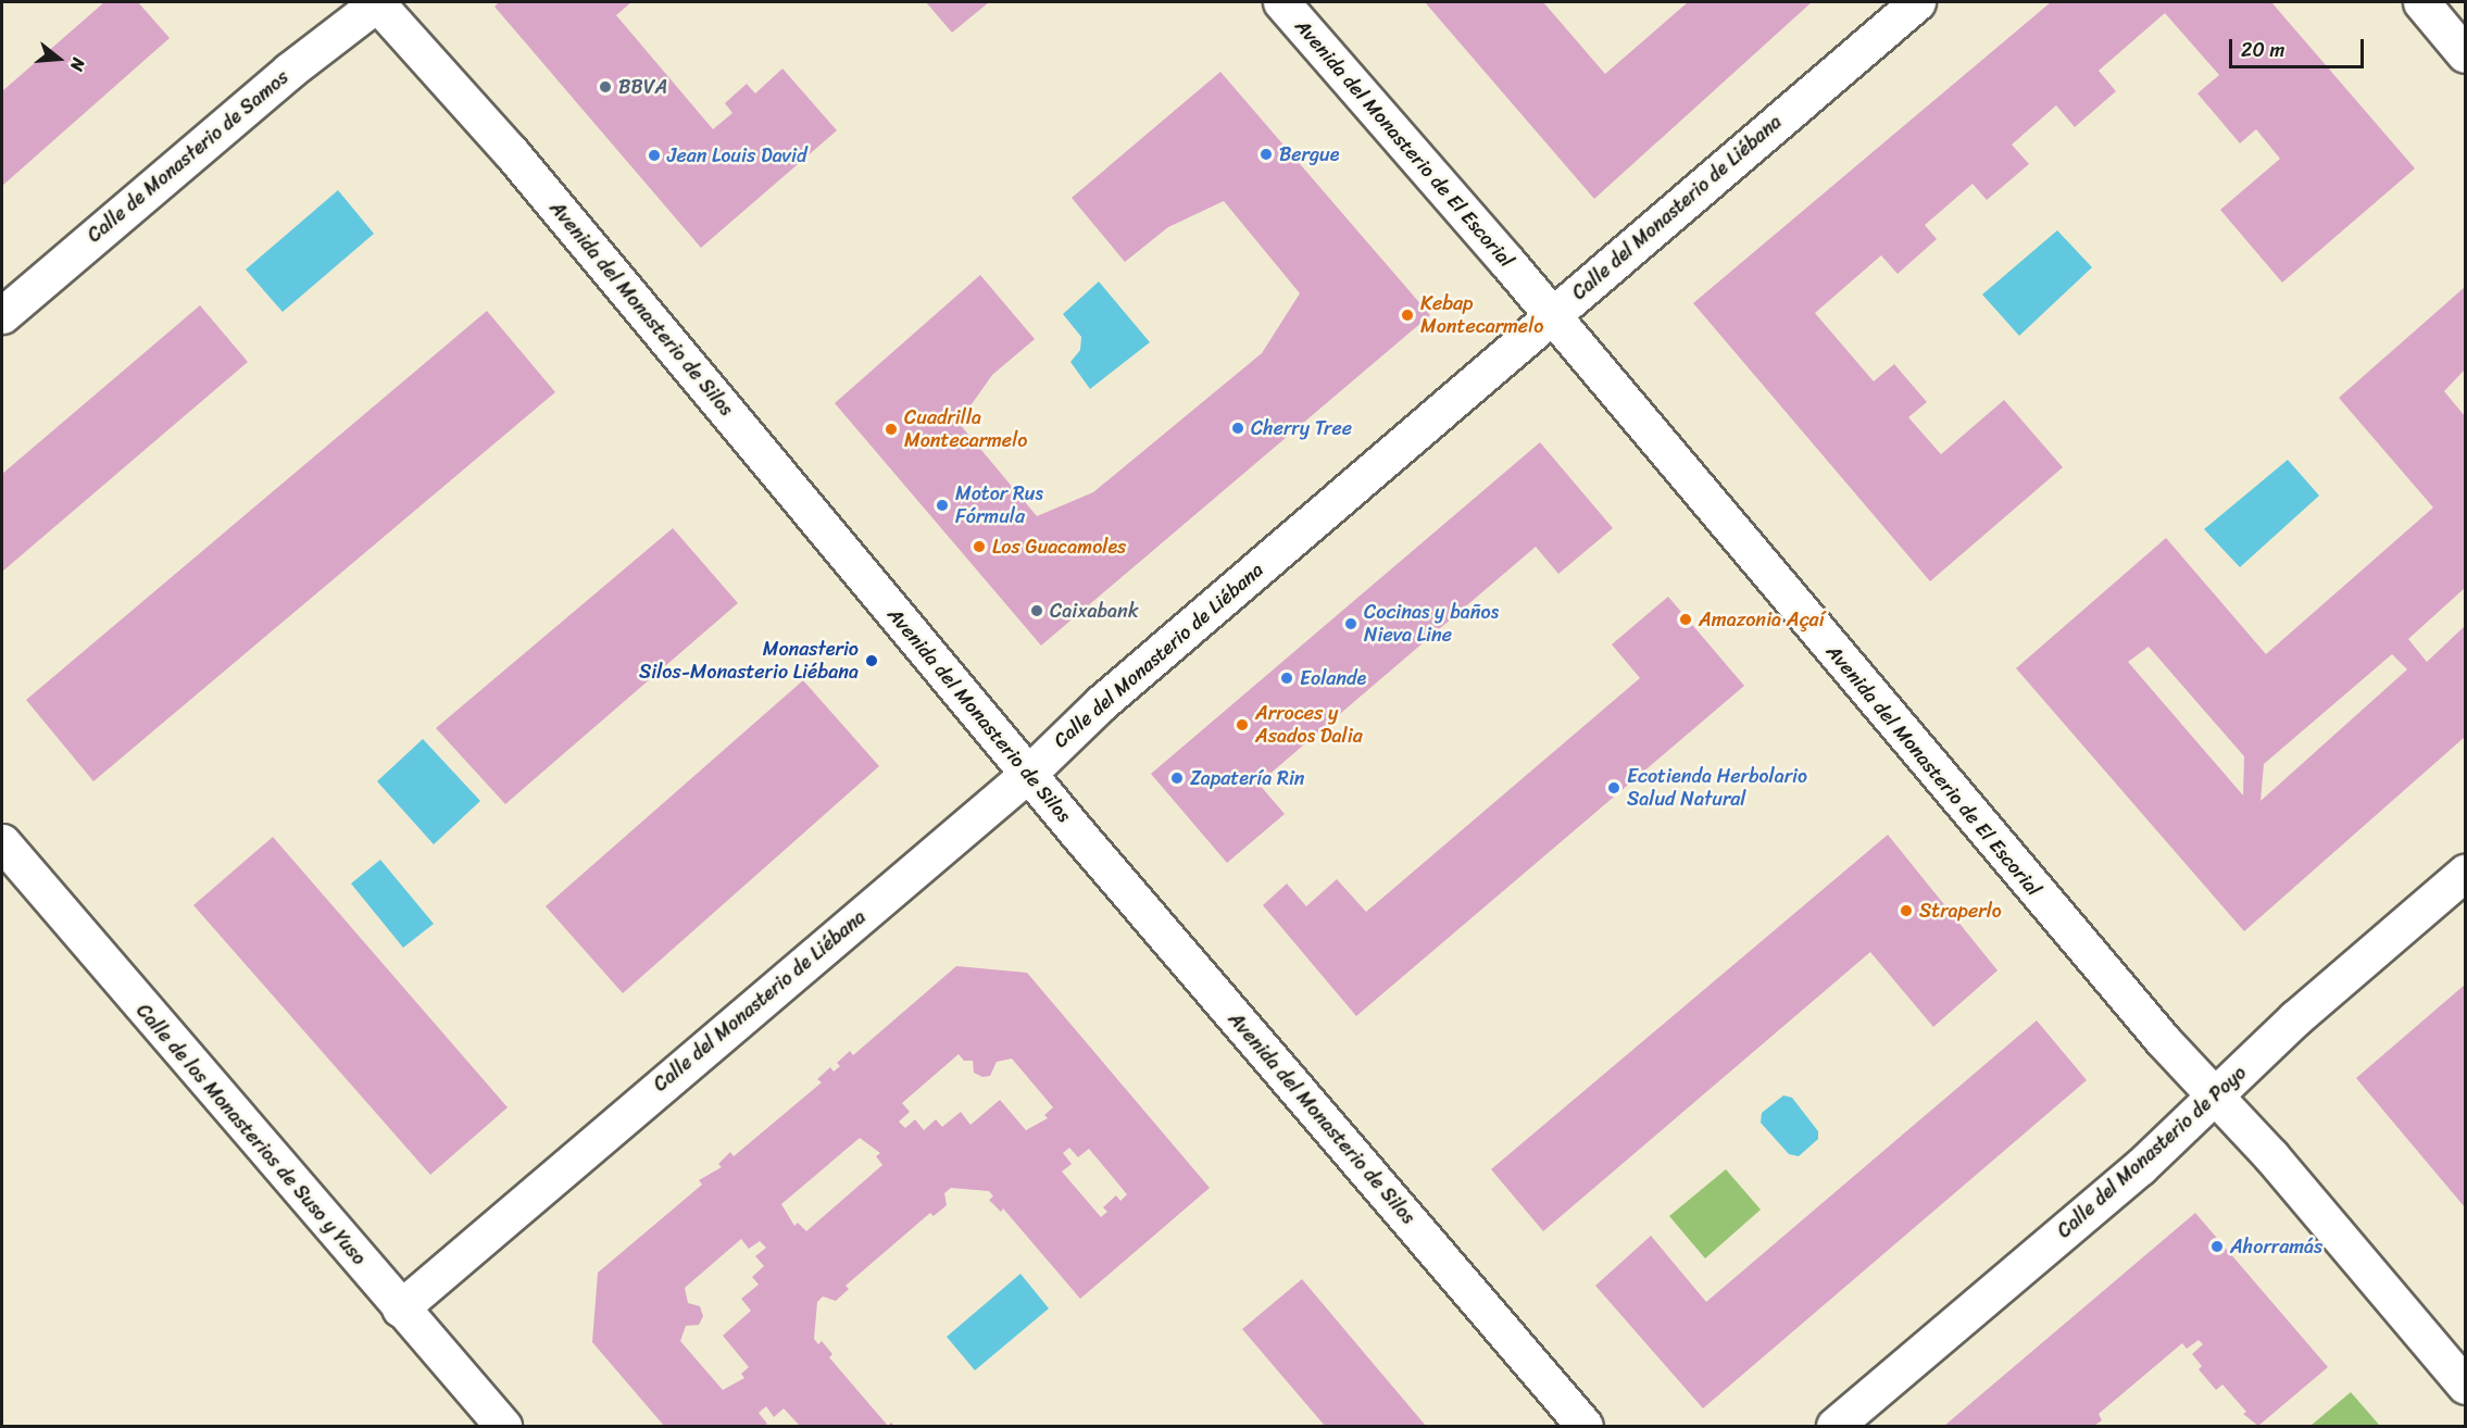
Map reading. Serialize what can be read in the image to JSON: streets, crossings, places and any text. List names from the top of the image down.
{
  "streets": {
    "street": [
      "Avenida del Monasterio de El Escorial",
      "Calle de Monasterio de Samos",
      "Calle del Monasterio de Liébana",
      "Avenida del Monasterio de Silos",
      "Calle de los Monasterios de Suso y Yuso",
      "Calle del Monasterio de Poyo"
    ]
  },
  "crossings": [
    ["Avenida del Monasterio de El Escorial", "Calle del Monasterio de Liébana"],
    ["Avenida del Monasterio de El Escorial", "Calle del Monasterio de Poyo"],
    ["Calle de Monasterio de Samos", "Avenida del Monasterio de Silos"],
    ["Calle del Monasterio de Liébana", "Avenida del Monasterio de Silos"],
    ["Calle del Monasterio de Liébana", "Calle de los Monasterios de Suso y Yuso"]
  ],
  "places": [
    "BBVA",
    "Bergue",
    "Jean Louis David",
    "Kebap Montecarmelo",
    "Cherry Tree",
    "Cuadrilla Montecarmelo",
    "Motor Rus Fórmula",
    "Los Guacamoles",
    "Caixabank",
    "Amazonia Açaí",
    "Cocinas y baños Nieva Line",
    "Monasterio Silos-Monasterio Liébana",
    "Eolande",
    "Arroces y Asados Dalia",
    "Zapatería Rin",
    "Ecotienda Herbolario Salud Natural",
    "Straperlo",
    "Ahorramás"
  ],
  "scale_bar": "20 m",
  "north": "right"
}
